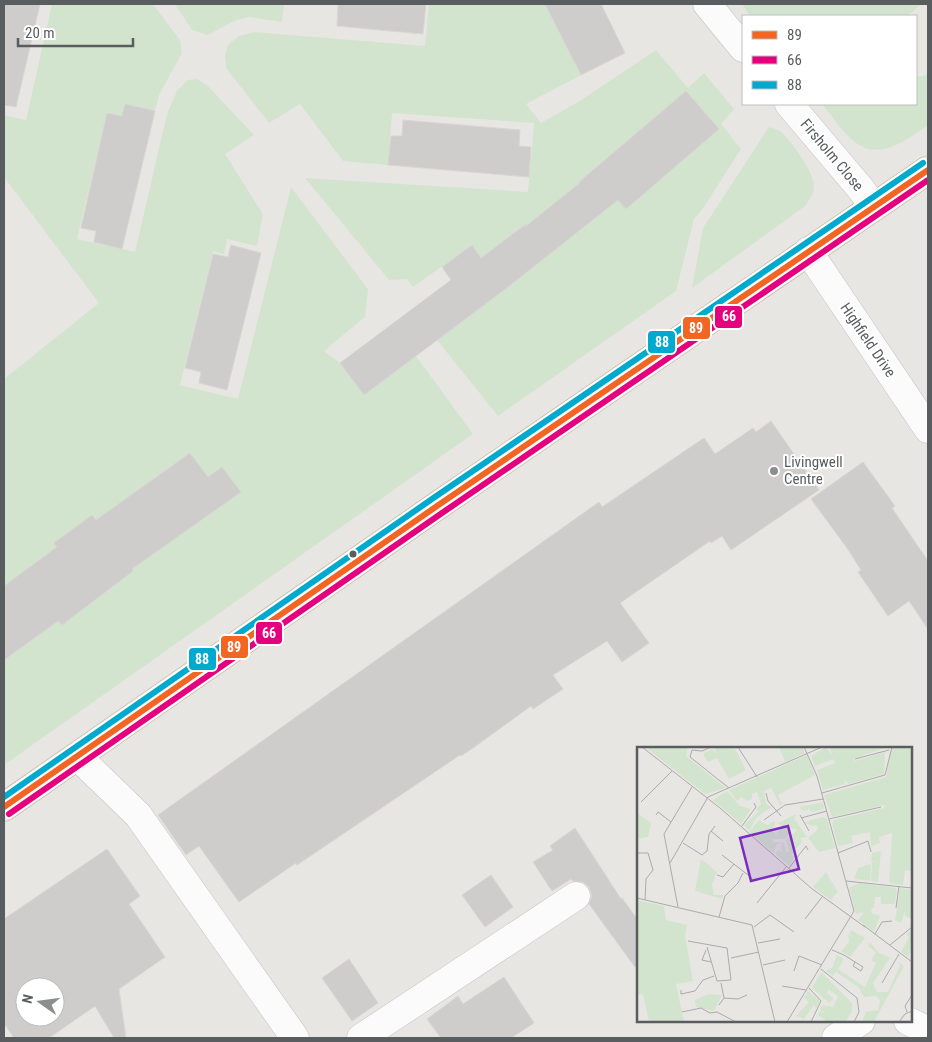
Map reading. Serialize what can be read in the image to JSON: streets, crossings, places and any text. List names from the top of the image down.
{
  "streets": {
    "street": ["Firsholm Close", "Highfield Drive"]
  },
  "places": ["Livingwell Centre"],
  "lines": ["transit line 88", "transit line 89", "transit line 66"],
  "legend": ["89", "66", "88"],
  "scale_bar": "20 m",
  "north": "left"
}
